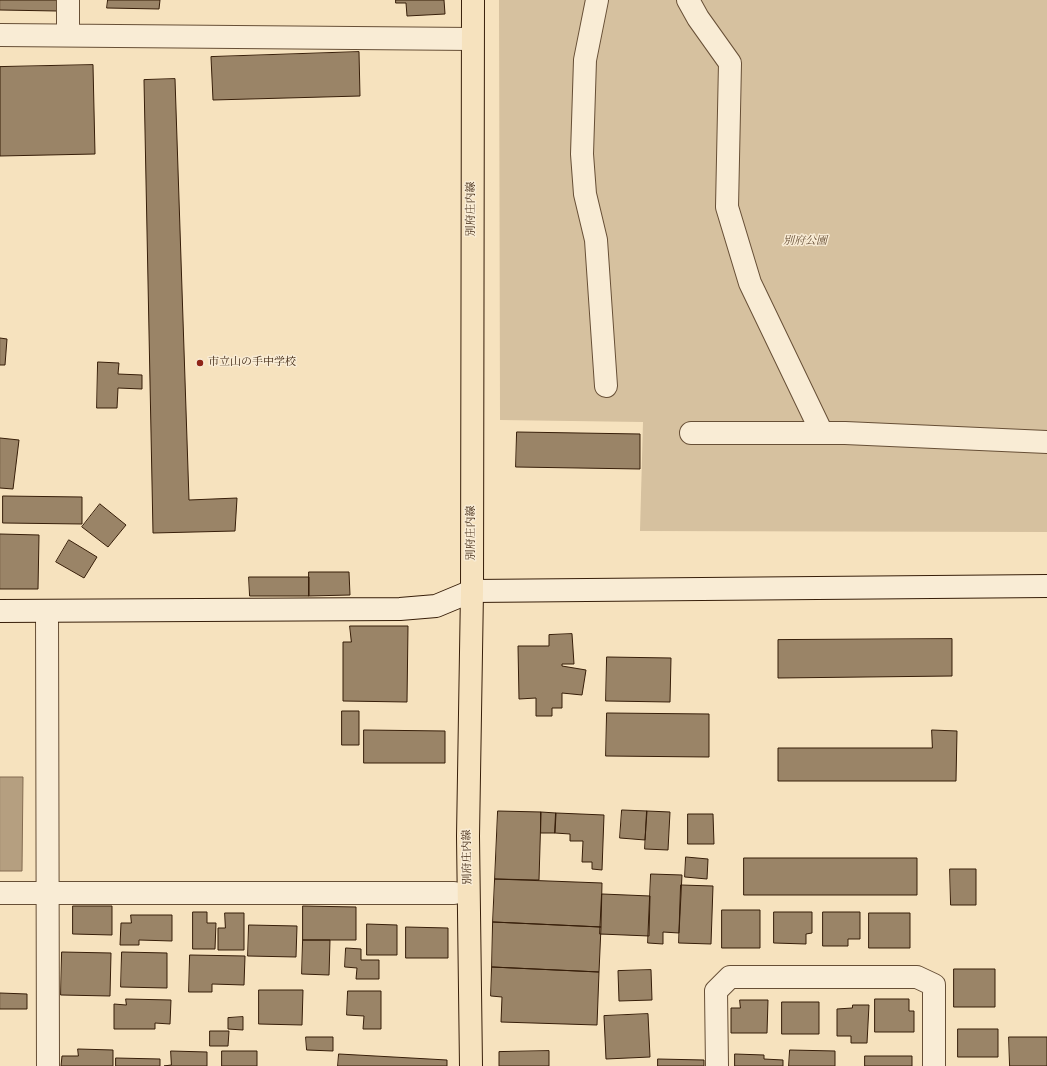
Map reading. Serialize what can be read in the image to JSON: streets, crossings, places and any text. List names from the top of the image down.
{
  "streets": {
    "main road": ["別府庄内線"]
  },
  "parks": ["別府公園"],
  "places": ["市立山の手中学校"]
}
